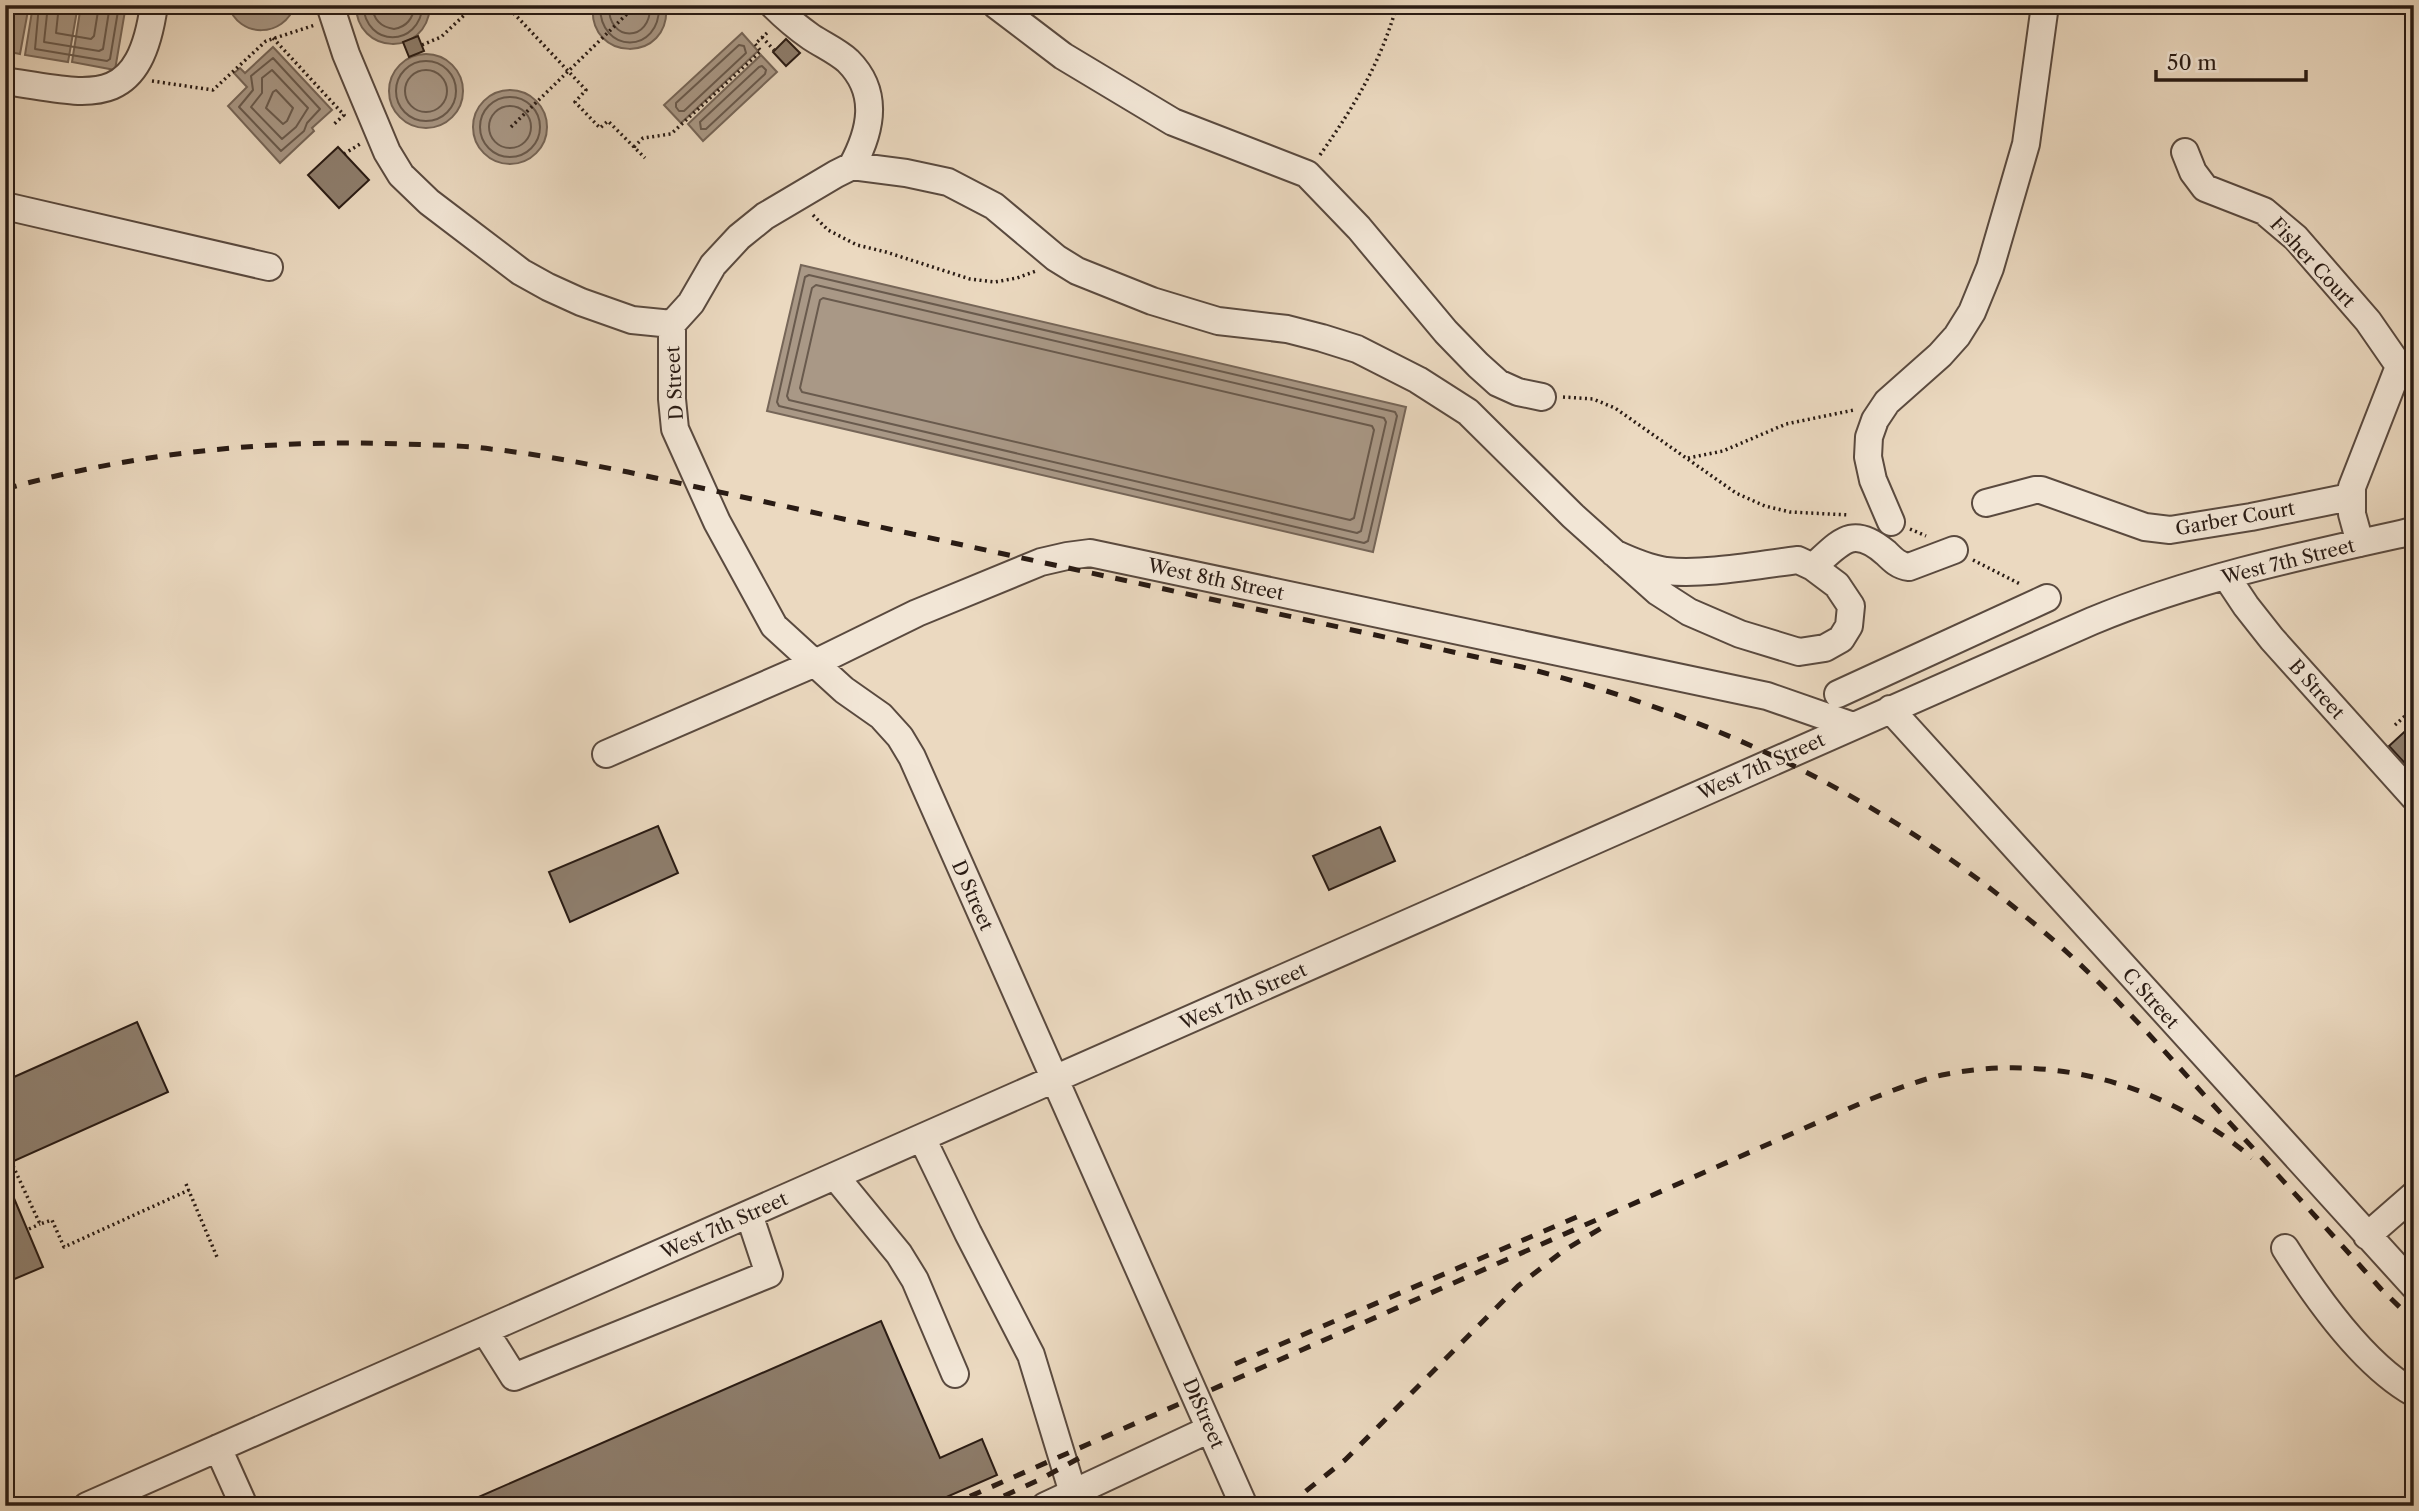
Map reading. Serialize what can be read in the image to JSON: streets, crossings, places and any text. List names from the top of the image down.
{
  "streets": {
    "street": [
      "Fisher Court",
      "D Street",
      "Garber Court",
      "West 7th Street",
      "West 8th Street",
      "B Street",
      "C Street"
    ]
  },
  "crossings": [
    ["D Street", "West 7th Street"],
    ["D Street", "West 8th Street"],
    ["West 7th Street", "West 8th Street"],
    ["West 7th Street", "B Street"],
    ["West 7th Street", "C Street"]
  ],
  "scale_bar": "50 m"
}
